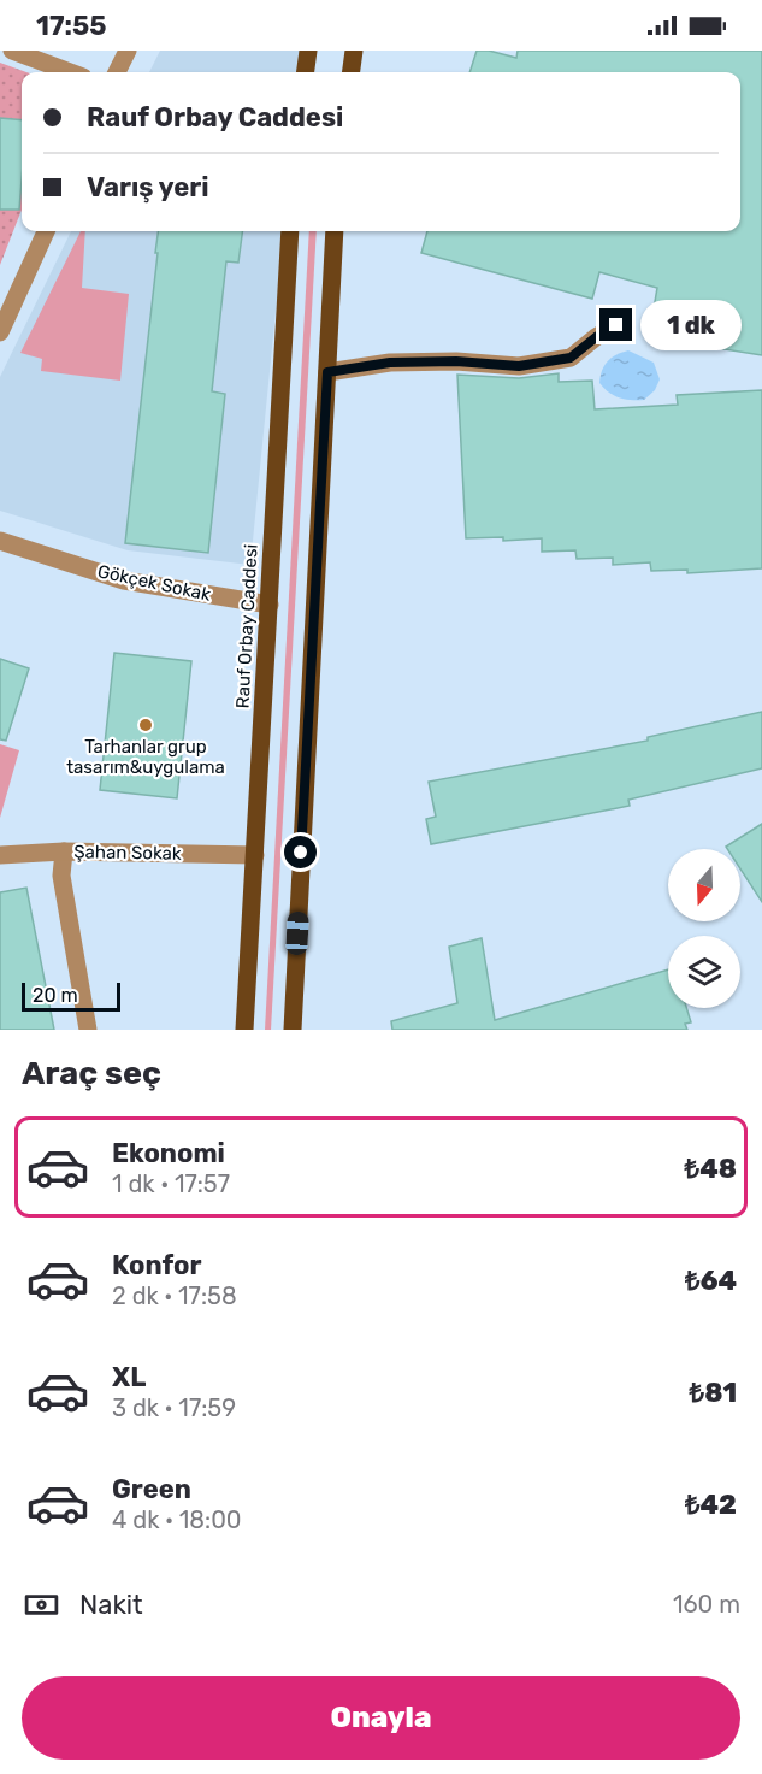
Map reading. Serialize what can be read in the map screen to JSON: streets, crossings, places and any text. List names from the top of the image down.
{
  "streets": {
    "main road": ["Rauf Orbay Caddesi"],
    "street": ["Gökçek Sokak", "Şahan Sokak"]
  },
  "crossings": [
    ["Gökçek Sokak", "Rauf Orbay Caddesi"],
    ["Rauf Orbay Caddesi", "Şahan Sokak"]
  ],
  "places": ["Tarhanlar grup tasarım&uygulama"],
  "scale_bar": "20 m",
  "north": "bottom",
  "page": {
    "status": "17:55",
    "banner": ["Rauf Orbay Caddesi", "Varış yeri"],
    "bubble": "1 dk",
    "scale": "20 m",
    "heading": "Araç seç",
    "list": [
      {
        "name": "Ekonomi",
        "note": "1 dk · 17:57",
        "value": "₺48"
      },
      {
        "name": "Konfor",
        "note": "2 dk · 17:58",
        "value": "₺64"
      },
      {
        "name": "XL",
        "note": "3 dk · 17:59",
        "value": "₺81"
      },
      {
        "name": "Green",
        "note": "4 dk · 18:00",
        "value": "₺42"
      }
    ],
    "pay": ["Nakit", "160 m"],
    "buttons": "Onayla"
  }
}
